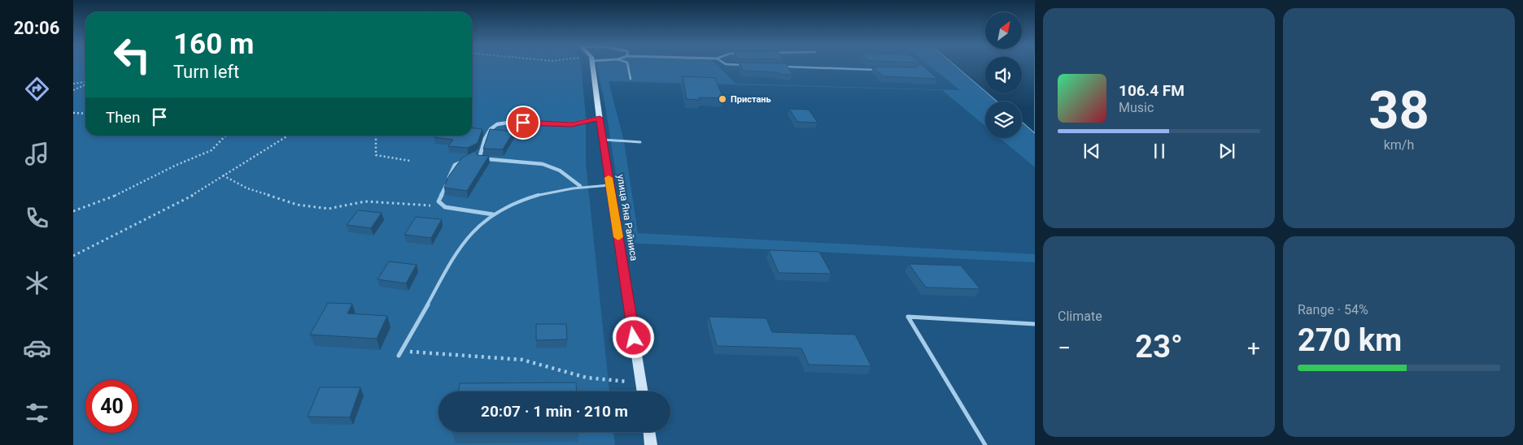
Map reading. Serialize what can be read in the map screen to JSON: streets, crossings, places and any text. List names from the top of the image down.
{
  "streets": {
    "street": ["улица Яна Райниса"]
  },
  "places": ["Пристань"],
  "north": "top right",
  "page": {
    "tabs": "20:06",
    "tile": [
      ["38", "km/h"],
      "Climate",
      ["Range · 54%", "270 km"]
    ],
    "turn": ["160 m", "Turn left"],
    "song": ["106.4 FM", "Music"],
    "then": "Then",
    "heat": ["−", "23°", "+"],
    "limit": "40",
    "trip": "20:07 · 1 min · 210 m"
  }
}
